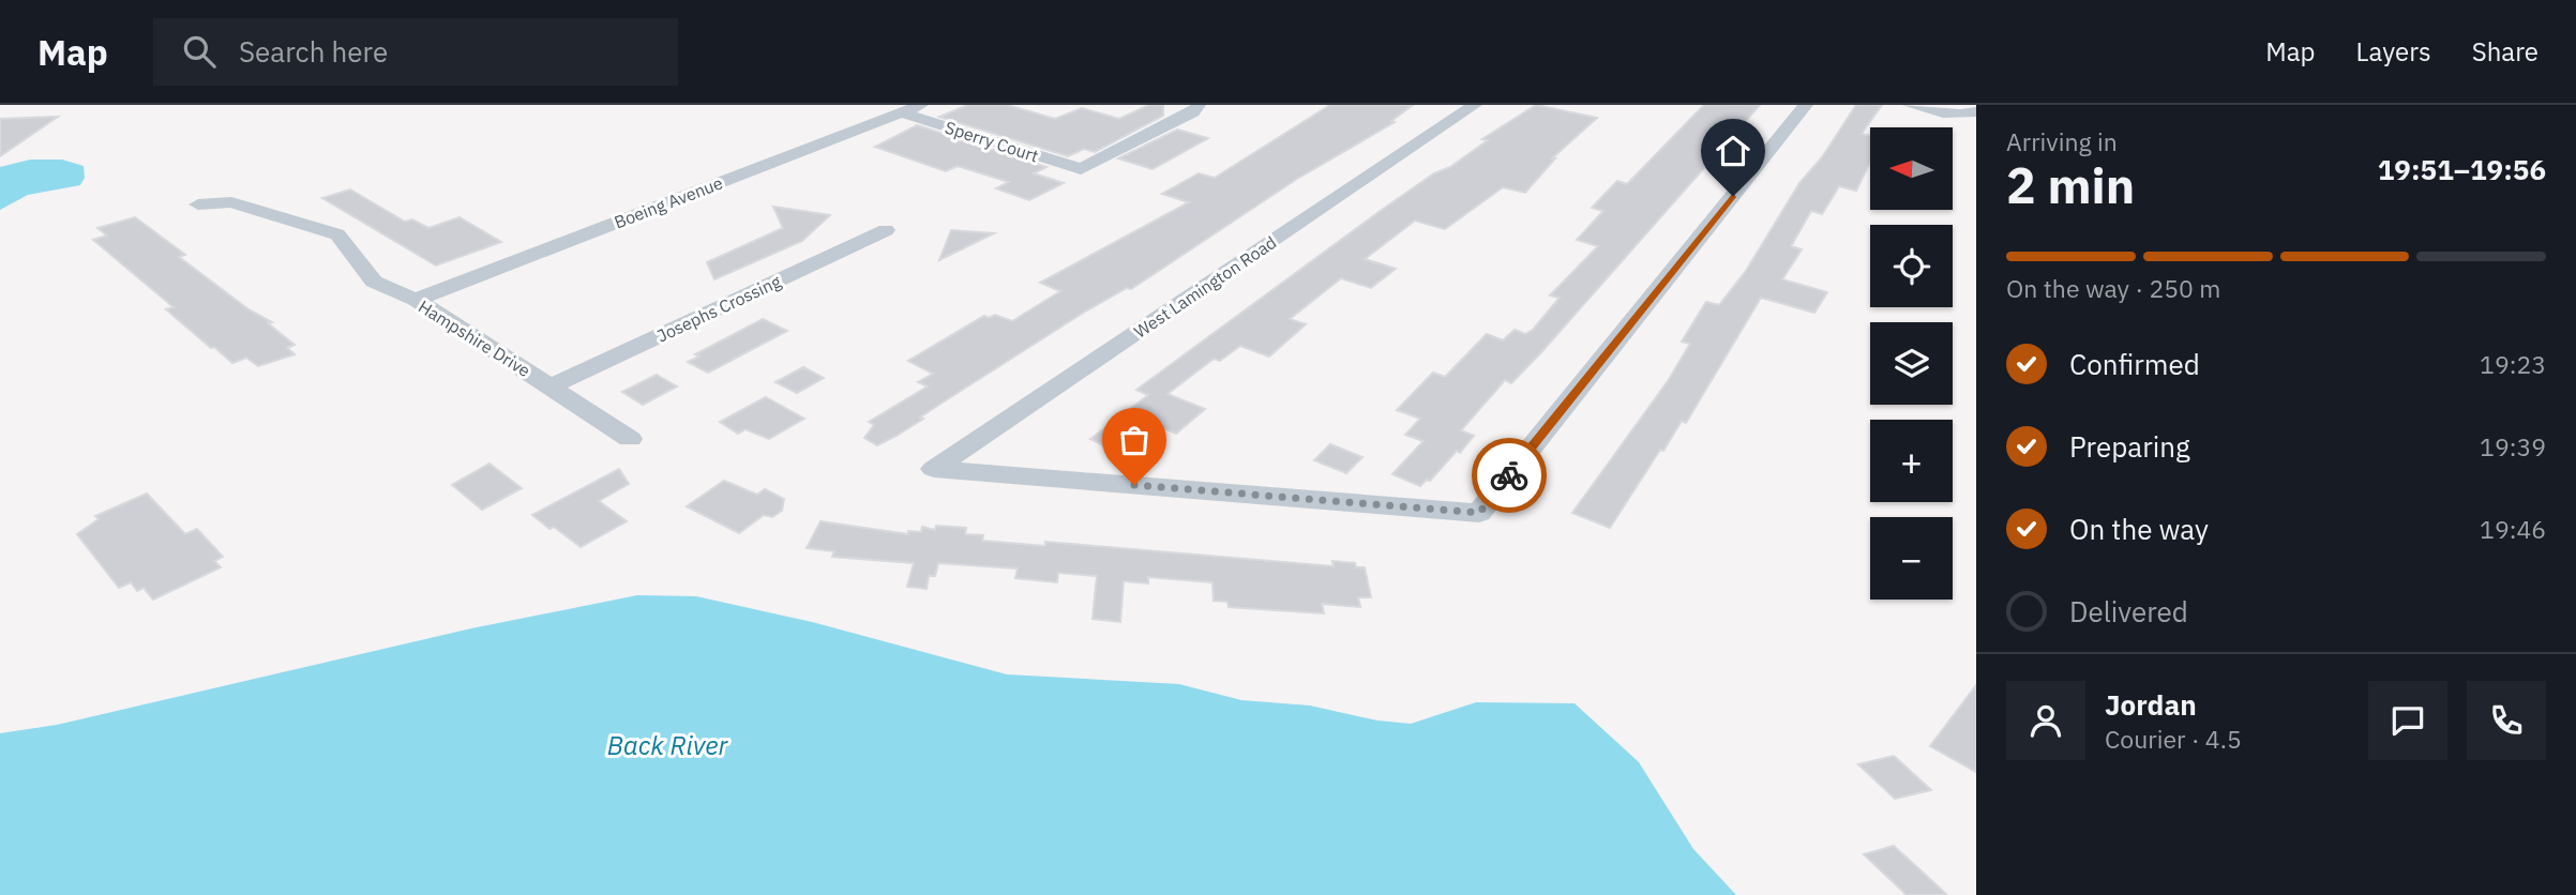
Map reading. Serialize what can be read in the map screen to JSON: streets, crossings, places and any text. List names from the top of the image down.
{
  "streets": {
    "street": [
      "Sperry Court",
      "Boeing Avenue",
      "West Lamington Road",
      "Josephs Crossing",
      "Hampshire Drive"
    ]
  },
  "crossings": [
    ["Sperry Court", "Boeing Avenue"],
    ["Boeing Avenue", "Hampshire Drive"],
    ["Josephs Crossing", "Hampshire Drive"]
  ],
  "water": ["Back River"],
  "north": "left",
  "page": {
    "header": "Map",
    "search": "Search here",
    "nav": ["Map", "Layers", "Share"],
    "heading": ["2 min", "Arriving in", "19:51–19:56"],
    "panel": ["Jordan", "Courier · 4.5"],
    "map_buttons": ["+", "−"],
    "bar": "On the way · 250 m",
    "list": [
      ["Confirmed", "19:23"],
      ["Preparing", "19:39"],
      ["On the way", "19:46"],
      "Delivered"
    ]
  }
}
